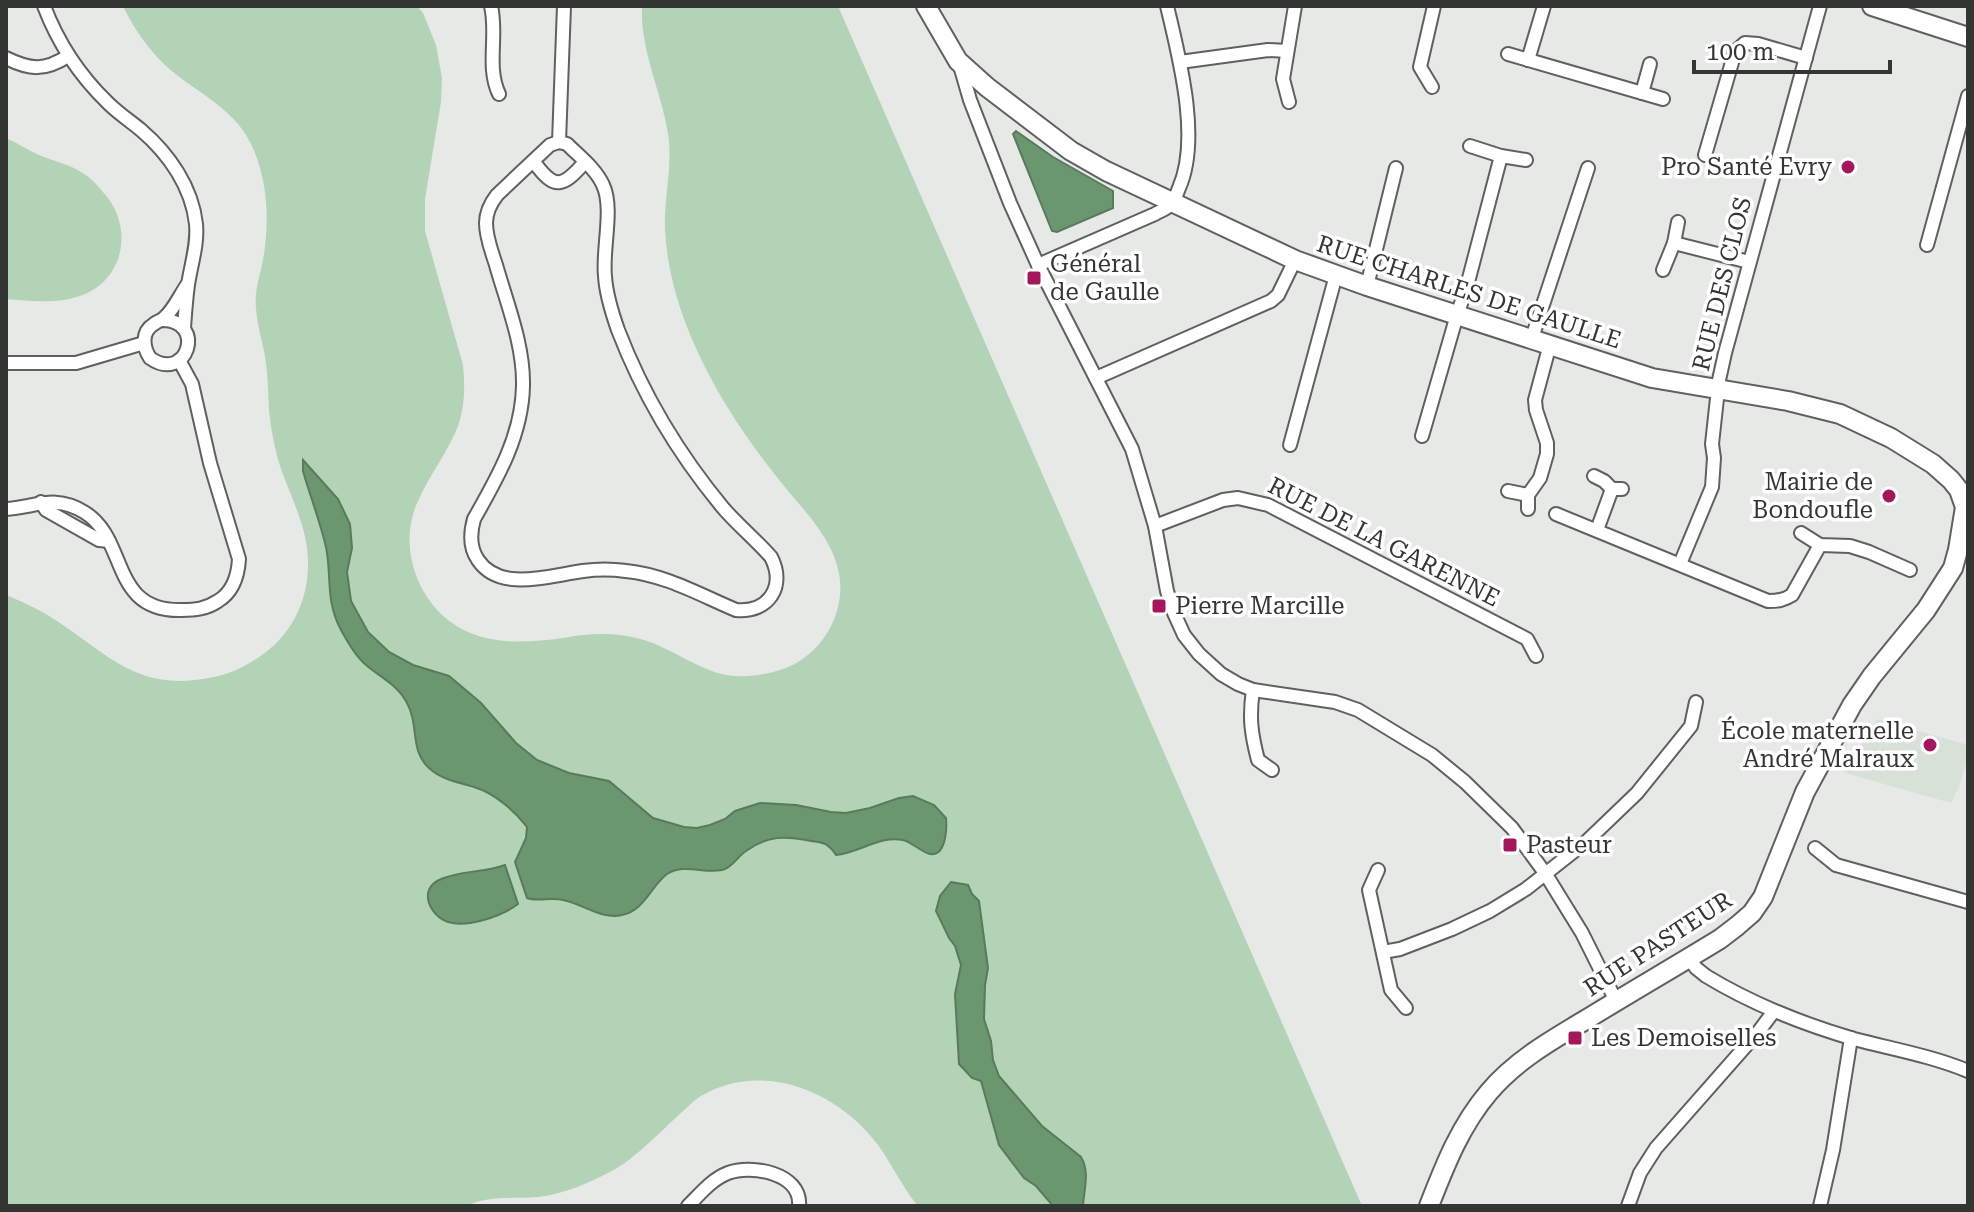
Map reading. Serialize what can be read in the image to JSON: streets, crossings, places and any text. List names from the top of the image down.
{
  "streets": {
    "street": [
      "RUE DES CLOS",
      "RUE CHARLES DE GAULLE",
      "RUE DE LA GARENNE",
      "RUE PASTEUR"
    ]
  },
  "crossings": [
    ["RUE DES CLOS", "RUE CHARLES DE GAULLE"],
    ["RUE CHARLES DE GAULLE", "RUE PASTEUR"]
  ],
  "places": {
    "other": ["Pro Santé Evry", "Mairie de Bondoufle", "École maternelle André Malraux"],
    "transit": [
      "Général de Gaulle",
      "Pierre Marcille",
      "Pasteur",
      "Les Demoiselles"
    ]
  },
  "scale_bar": "100 m"
}
